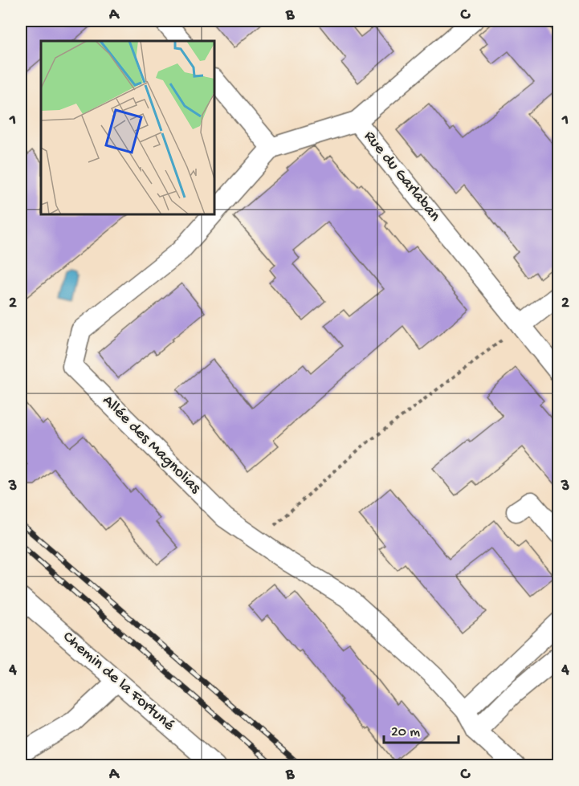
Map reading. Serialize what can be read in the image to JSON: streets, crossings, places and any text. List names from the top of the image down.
{
  "streets": {
    "street": ["Rue du Garlaban", "Allée des Magnolias", "Chemin de la Fortuné"]
  },
  "crossings": [
    ["Rue du Garlaban", "Allée des Magnolias"]
  ],
  "scale_bar": "20 m",
  "grid": {
    "columns": ["A", "B", "C"],
    "rows": [
      "1",
      "2",
      "3",
      "4"
    ]
  }
}
